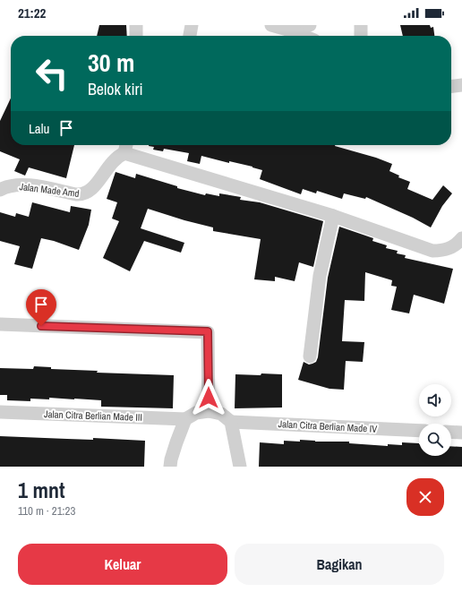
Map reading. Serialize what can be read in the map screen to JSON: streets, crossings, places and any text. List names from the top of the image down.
{
  "streets": {
    "street": ["Jalan Made Amd", "Jalan Citra Berlian Made III", "Jalan Citra Berlian Made IV"]
  },
  "page": {
    "status": "21:22",
    "turn": ["30 m", "Belok kiri"],
    "then": "Lalu",
    "heading": ["1 mnt", "110 m · 21:23"],
    "buttons": ["Keluar", "Bagikan"]
  }
}
